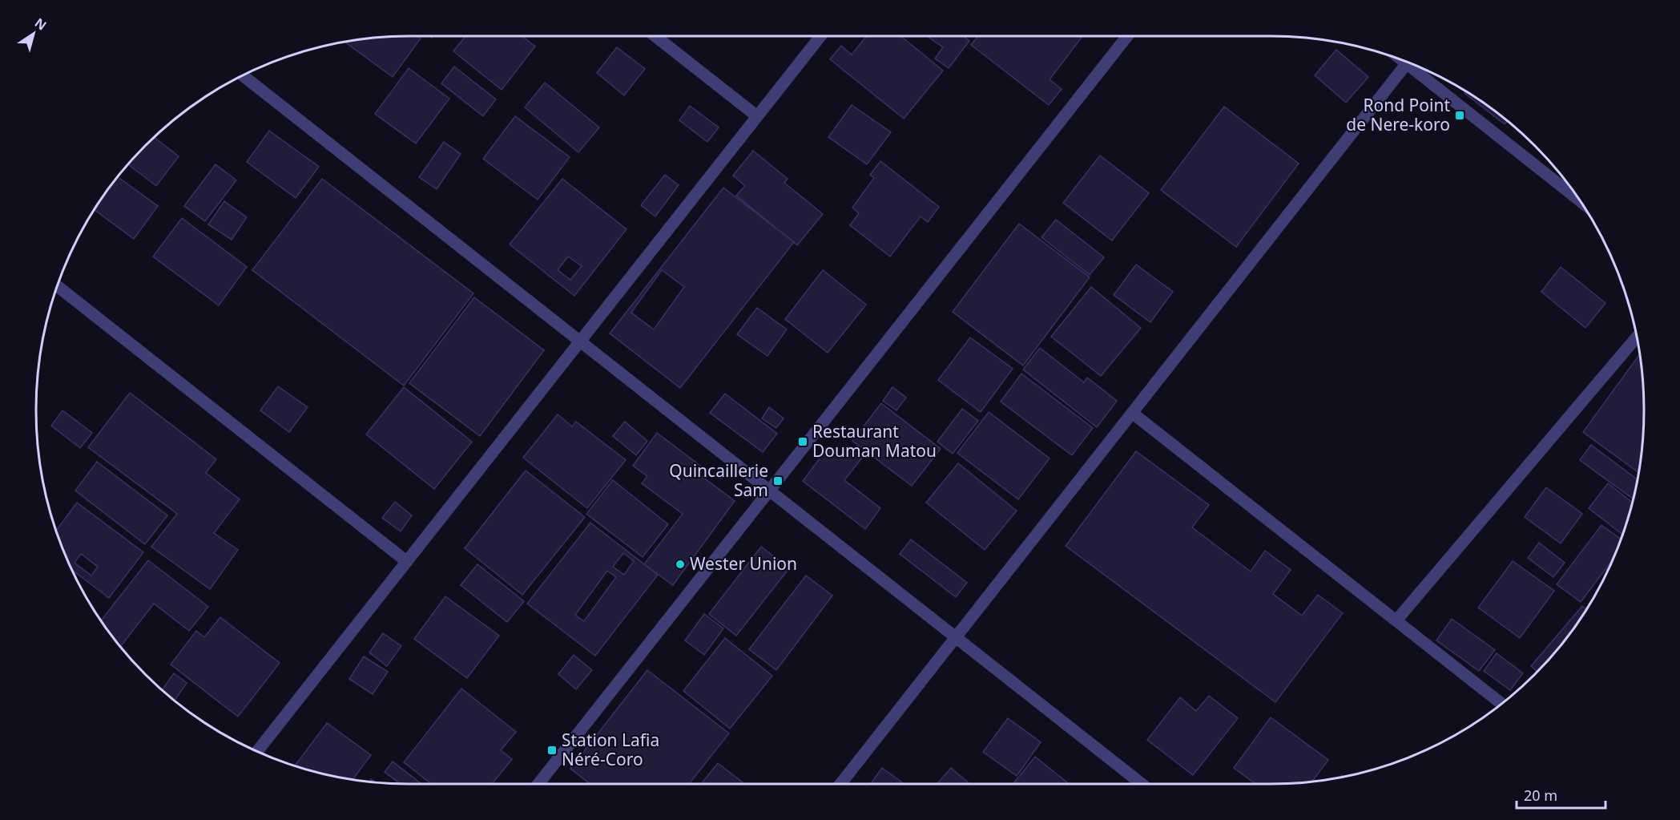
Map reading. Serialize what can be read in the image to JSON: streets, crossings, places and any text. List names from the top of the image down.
{
  "places": {
    "transit": [
      "Rond Point de Nere-koro",
      "Restaurant Douman Matou",
      "Quincaillerie Sam",
      "Station Lafia Néré-Coro"
    ],
    "other": ["Wester Union"]
  },
  "scale_bar": "20 m",
  "north": "top right"
}
